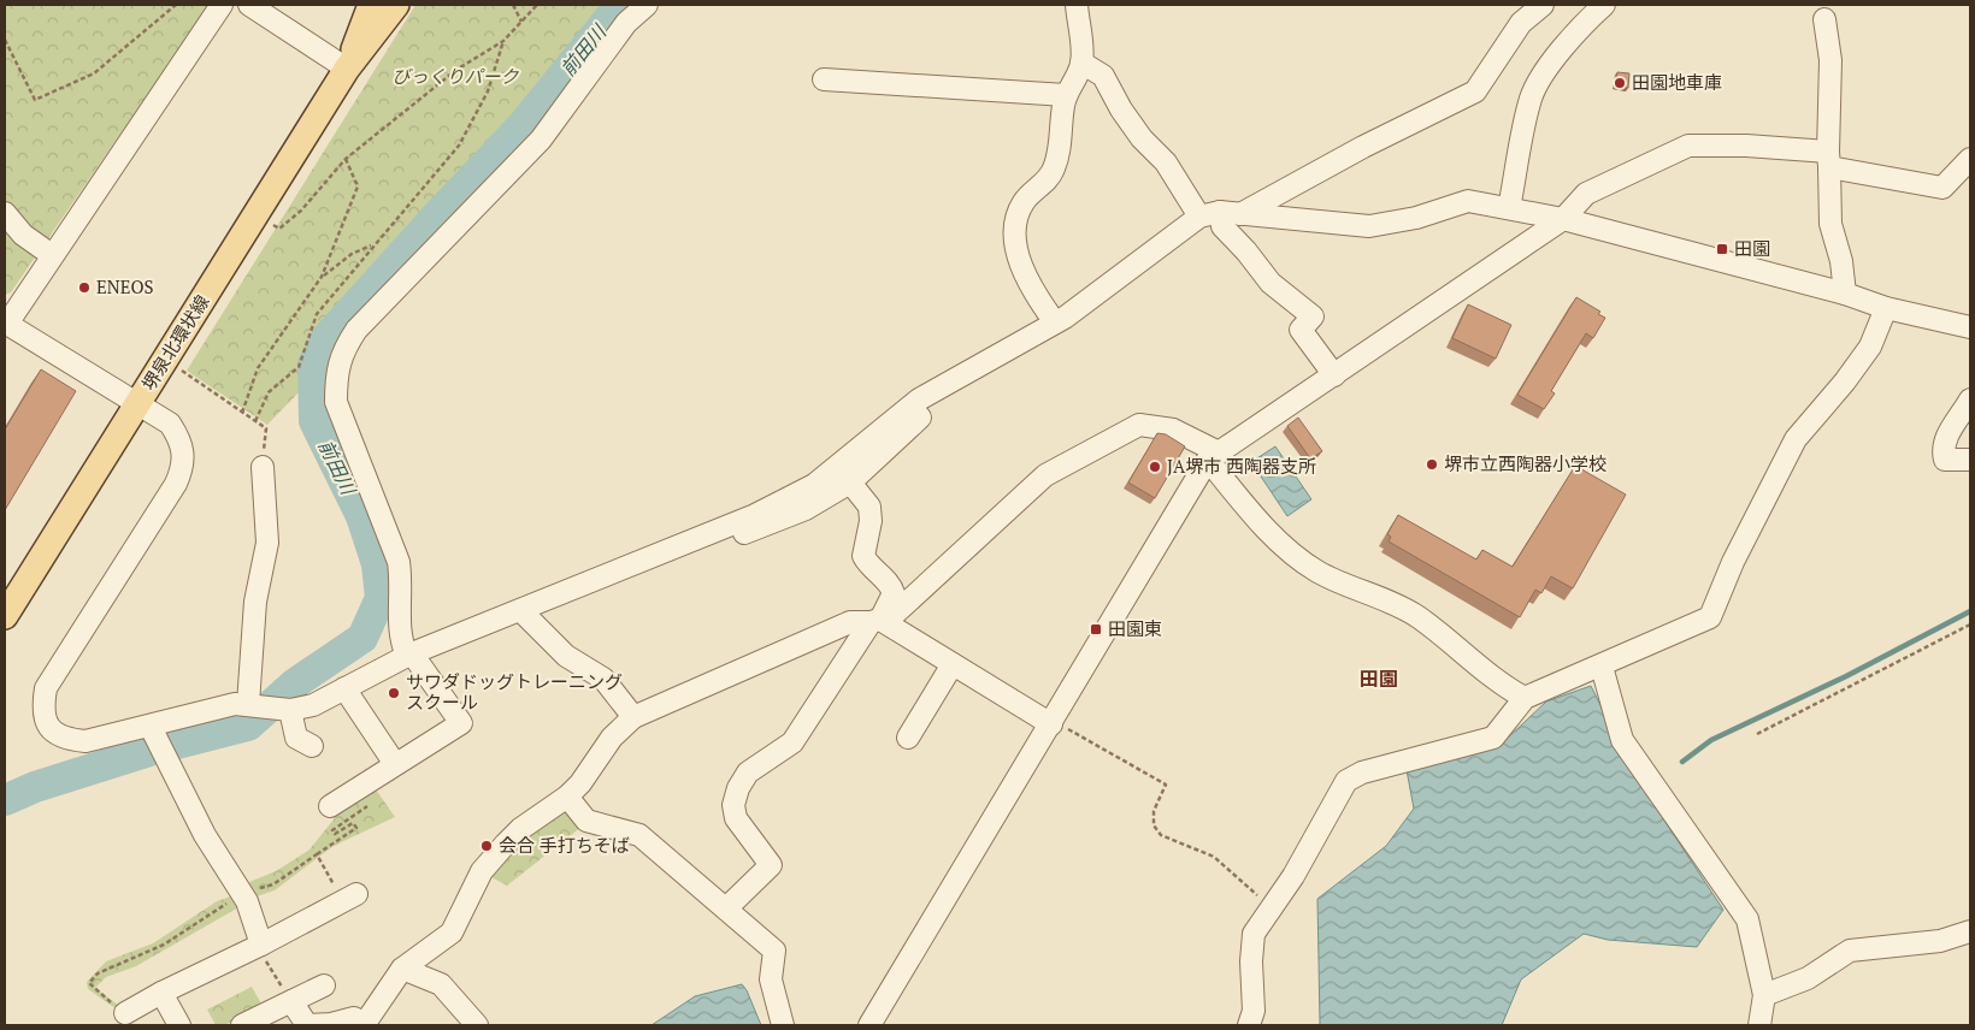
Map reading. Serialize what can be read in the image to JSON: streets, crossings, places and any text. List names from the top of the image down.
{
  "streets": {
    "main road": ["堺泉北環状線"]
  },
  "districts": ["田園"],
  "water": ["前田川"],
  "parks": ["びっくりパーク"],
  "places": {
    "other": [
      "田園地車庫",
      "ENEOS",
      "堺市立西陶器小学校",
      "JA堺市 西陶器支所",
      "サワダドッグトレーニング スクール",
      "会合 手打ちそば"
    ],
    "transit": ["田園", "田園東"]
  }
}
